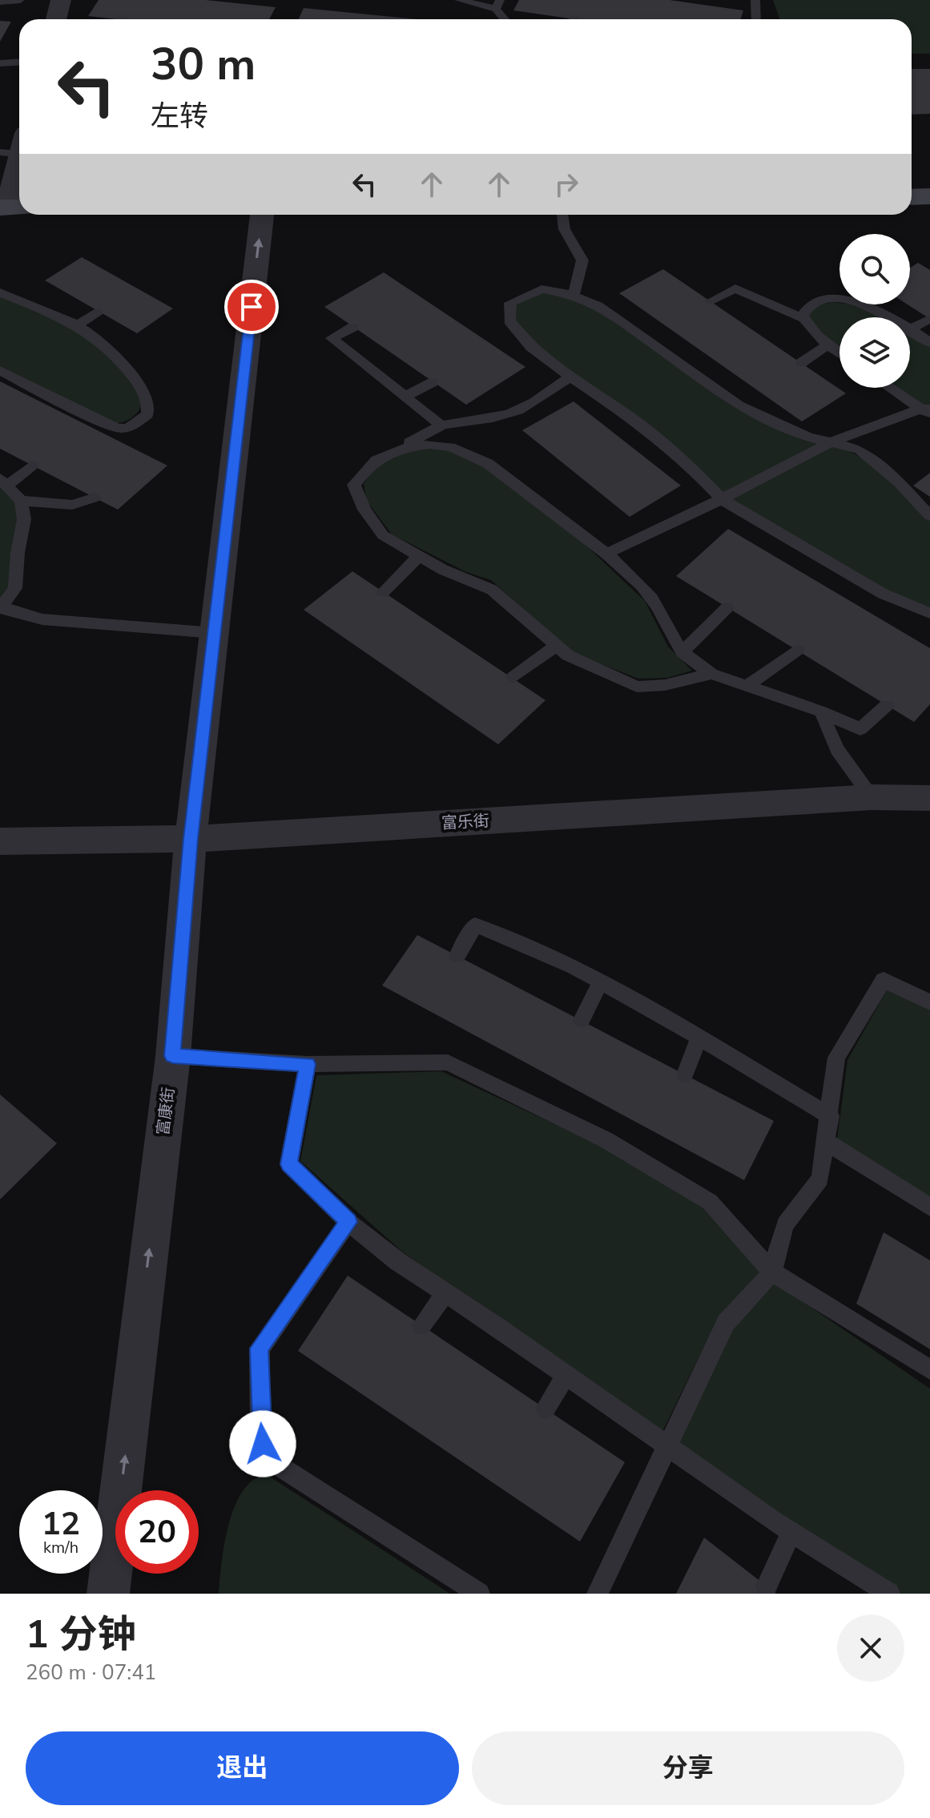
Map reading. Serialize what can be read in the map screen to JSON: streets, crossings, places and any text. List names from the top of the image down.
{
  "streets": {
    "street": ["富乐街", "富康街"]
  },
  "crossings": [
    ["富乐街", "富康街"]
  ],
  "one_way": ["富康街"],
  "page": {
    "turn": ["30 m", "左转"],
    "speed": "12 km/h",
    "limit": "20",
    "heading": ["1 分钟", "260 m · 07:41"],
    "buttons": ["退出", "分享"]
  }
}
